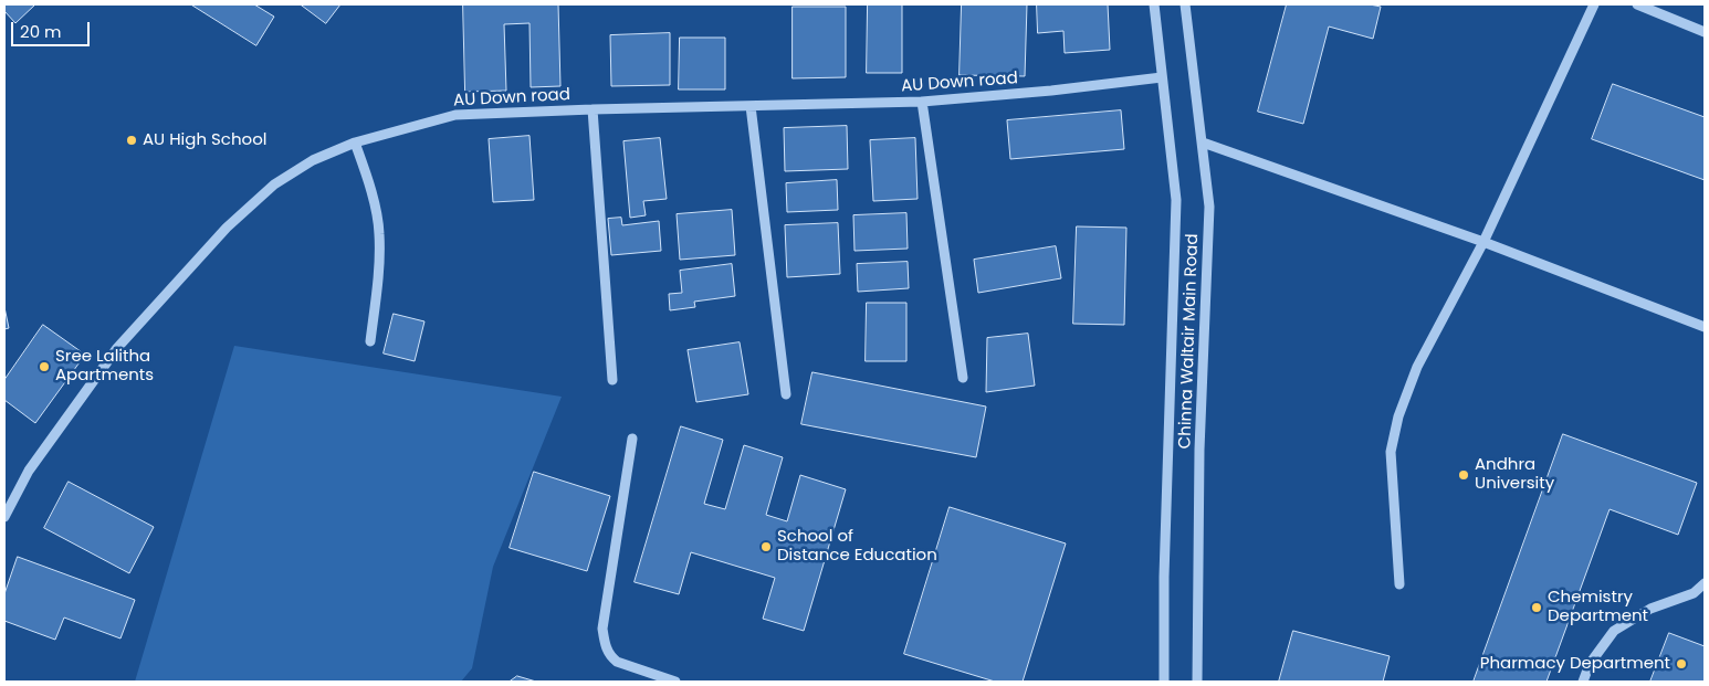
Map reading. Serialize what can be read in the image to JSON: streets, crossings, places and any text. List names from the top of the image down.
{
  "streets": {
    "street": ["AU Down road", "Chinna Waltair Main Road"]
  },
  "crossings": [
    ["AU Down road", "Chinna Waltair Main Road"]
  ],
  "places": [
    "AU High School",
    "Sree Lalitha Apartments",
    "Andhra University",
    "School of Distance Education",
    "Chemistry Department",
    "Pharmacy Department"
  ],
  "scale_bar": "20 m"
}
